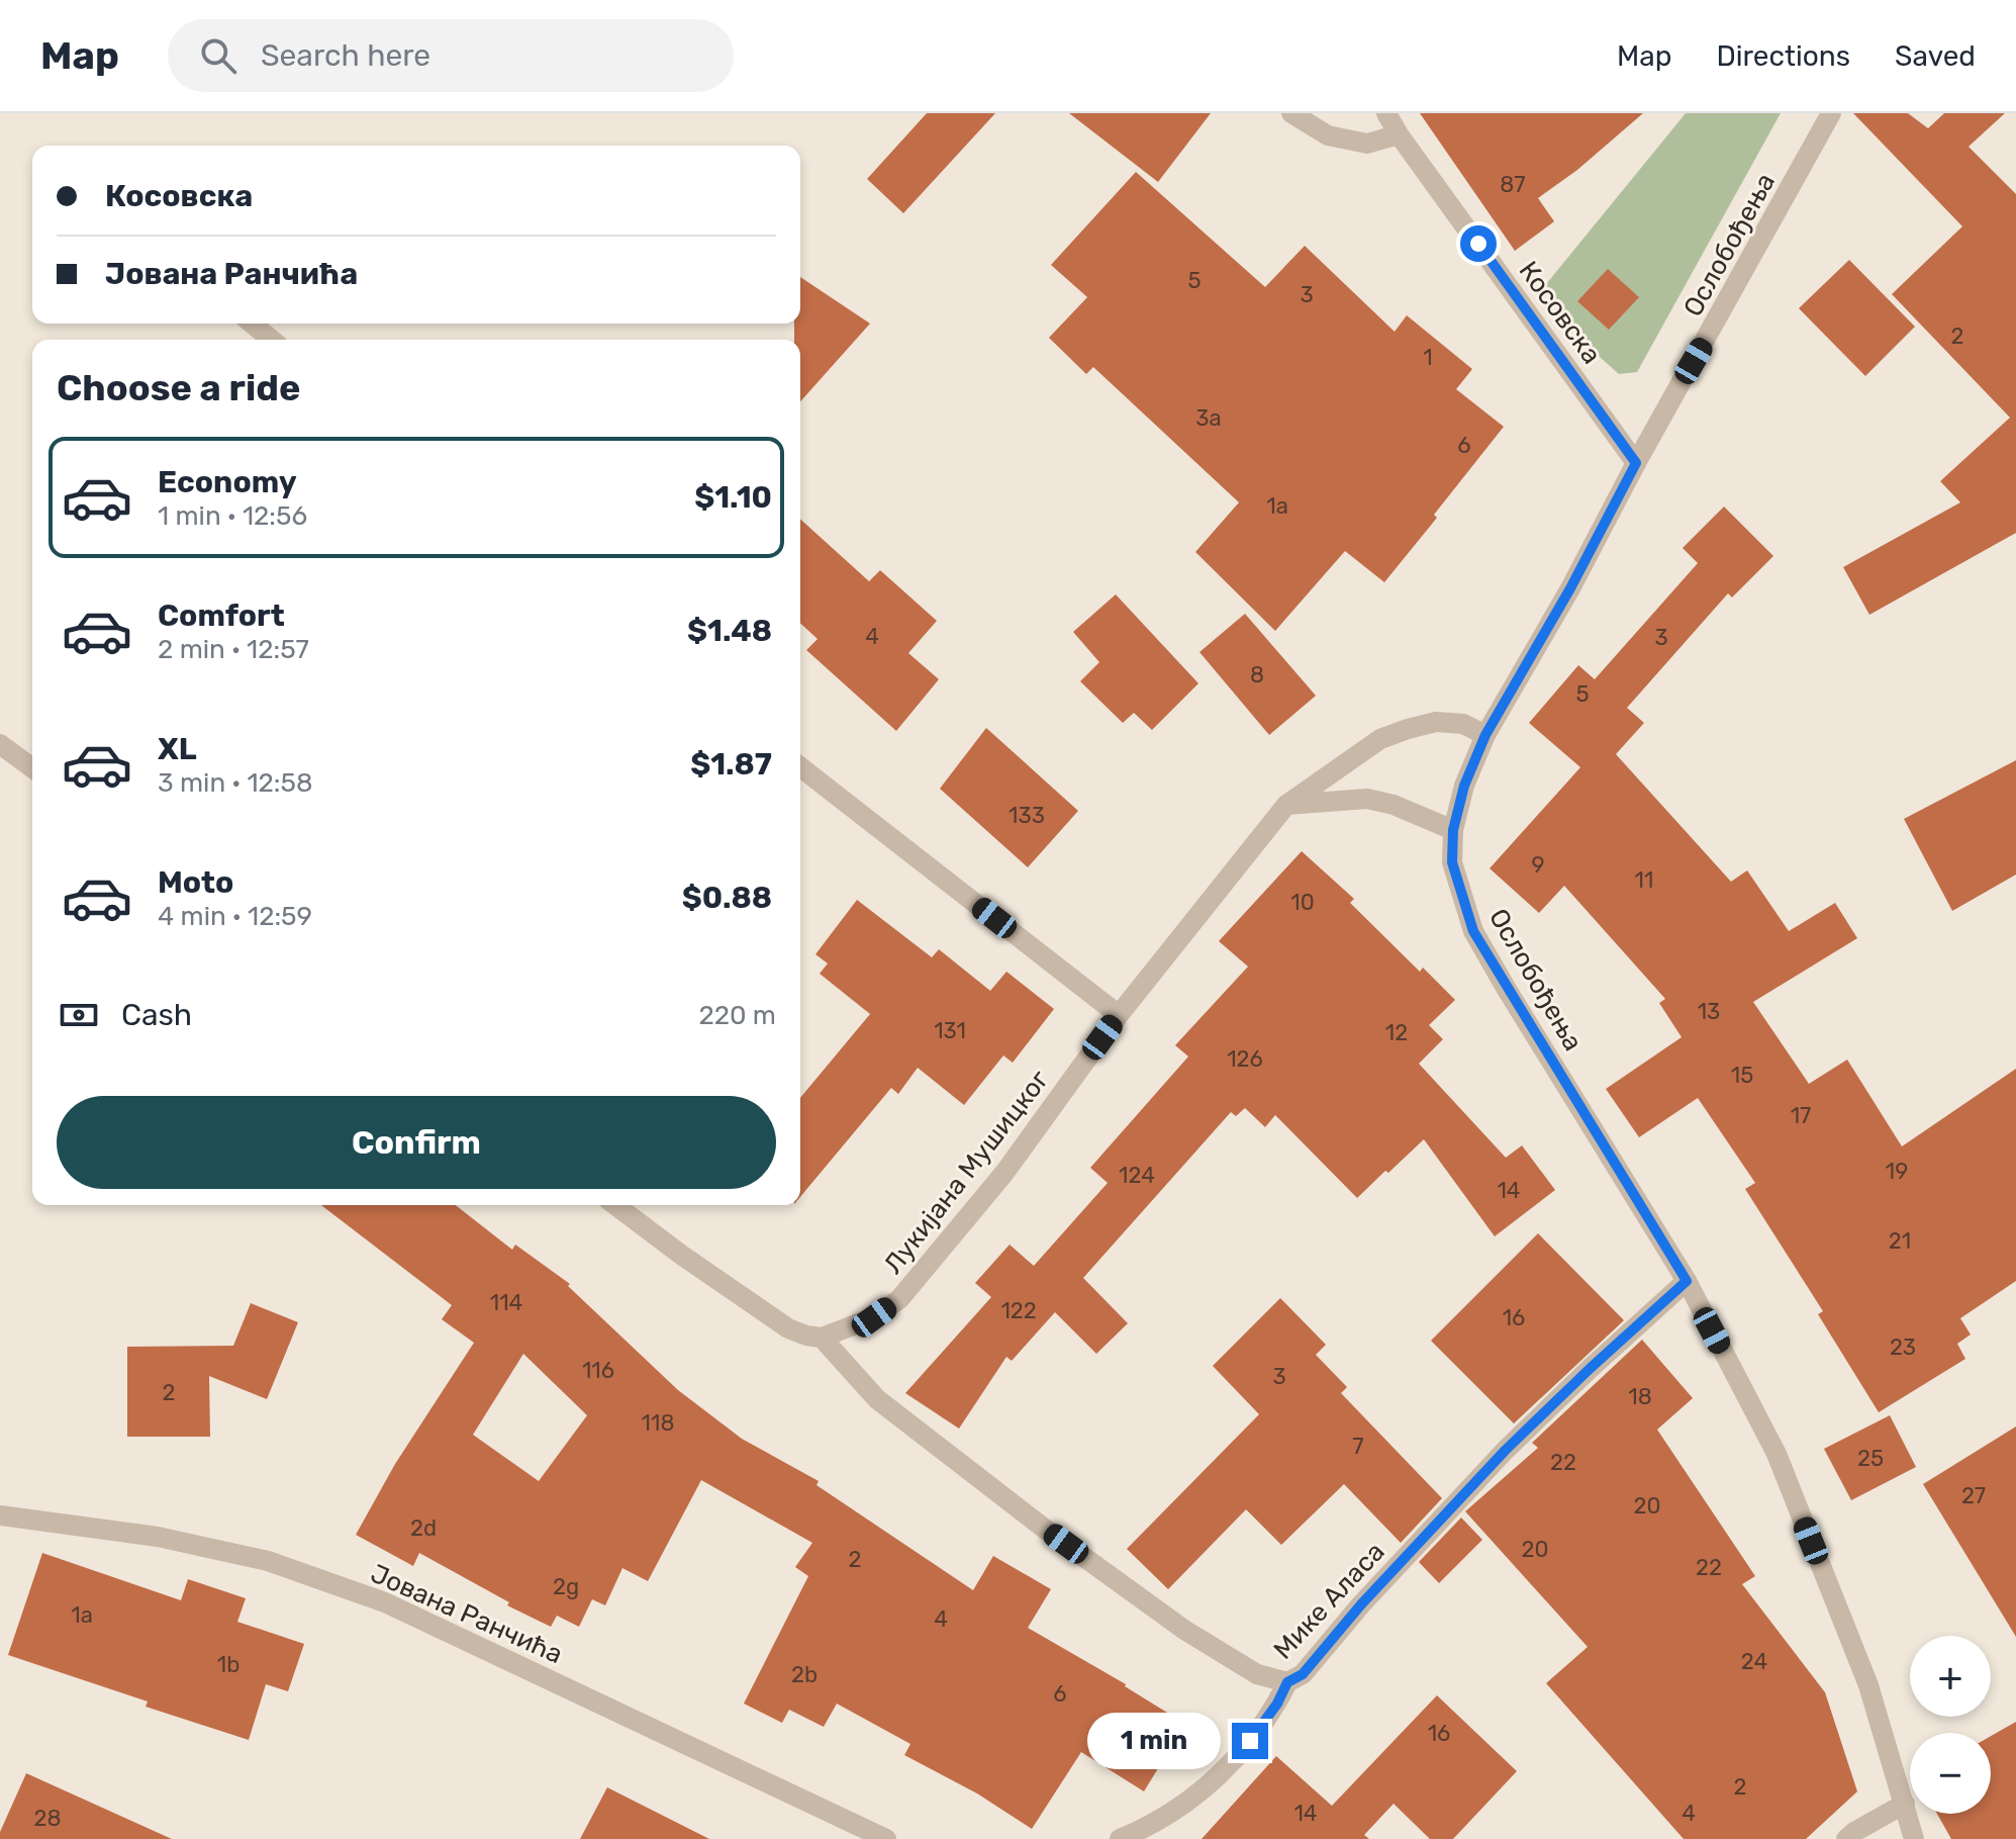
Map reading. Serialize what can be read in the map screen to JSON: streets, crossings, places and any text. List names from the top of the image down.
{
  "streets": {
    "street": [
      "Ослобођења",
      "Косовска",
      "Лукијана Мушицког",
      "Мике Аласа",
      "Јована Ранчића"
    ]
  },
  "crossings": [
    ["Ослобођења", "Косовска"],
    ["Ослобођења", "Лукијана Мушицког"],
    ["Ослобођења", "Мике Аласа"],
    ["Лукијана Мушицког", "Мике Аласа"]
  ],
  "house_numbers": [
    "87",
    "5",
    "3",
    "2",
    "1",
    "3a",
    "6",
    "1a",
    "4",
    "3",
    "8",
    "5",
    "133",
    "9",
    "11",
    "10",
    "13",
    "131",
    "12",
    "126",
    "15",
    "17",
    "19",
    "124",
    "14",
    "21",
    "114",
    "122",
    "16",
    "23",
    "116",
    "3",
    "2",
    "18",
    "118",
    "7",
    "25",
    "22",
    "27",
    "20",
    "2d",
    "20",
    "2",
    "22",
    "2g",
    "1a",
    "4",
    "24",
    "1b",
    "2b",
    "6",
    "16",
    "2",
    "14",
    "4",
    "28"
  ],
  "page": {
    "header": "Map",
    "search": "Search here",
    "nav": ["Map", "Directions", "Saved"],
    "banner": ["Косовска", "Јована Ранчића"],
    "heading": "Choose a ride",
    "list": [
      {
        "name": "Economy",
        "note": "1 min · 12:56",
        "value": "$1.10"
      },
      {
        "name": "Comfort",
        "note": "2 min · 12:57",
        "value": "$1.48"
      },
      {
        "name": "XL",
        "note": "3 min · 12:58",
        "value": "$1.87"
      },
      {
        "name": "Moto",
        "note": "4 min · 12:59",
        "value": "$0.88"
      }
    ],
    "pay": ["Cash", "220 m"],
    "buttons": "Confirm",
    "map_buttons": ["+", "−"],
    "bubble": "1 min"
  }
}
